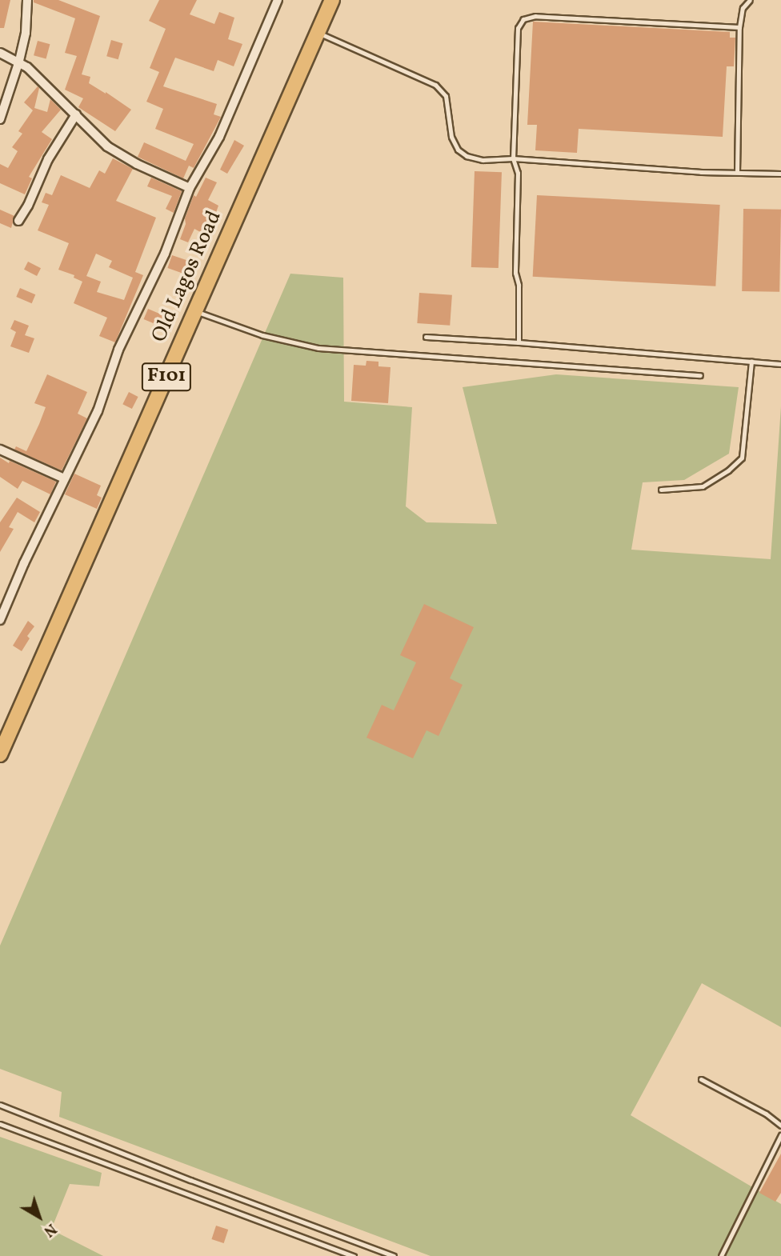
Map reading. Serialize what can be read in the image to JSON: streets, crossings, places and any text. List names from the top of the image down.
{
  "streets": {
    "main road": ["Old Lagos Road", "F101"]
  },
  "north": "bottom right"
}
